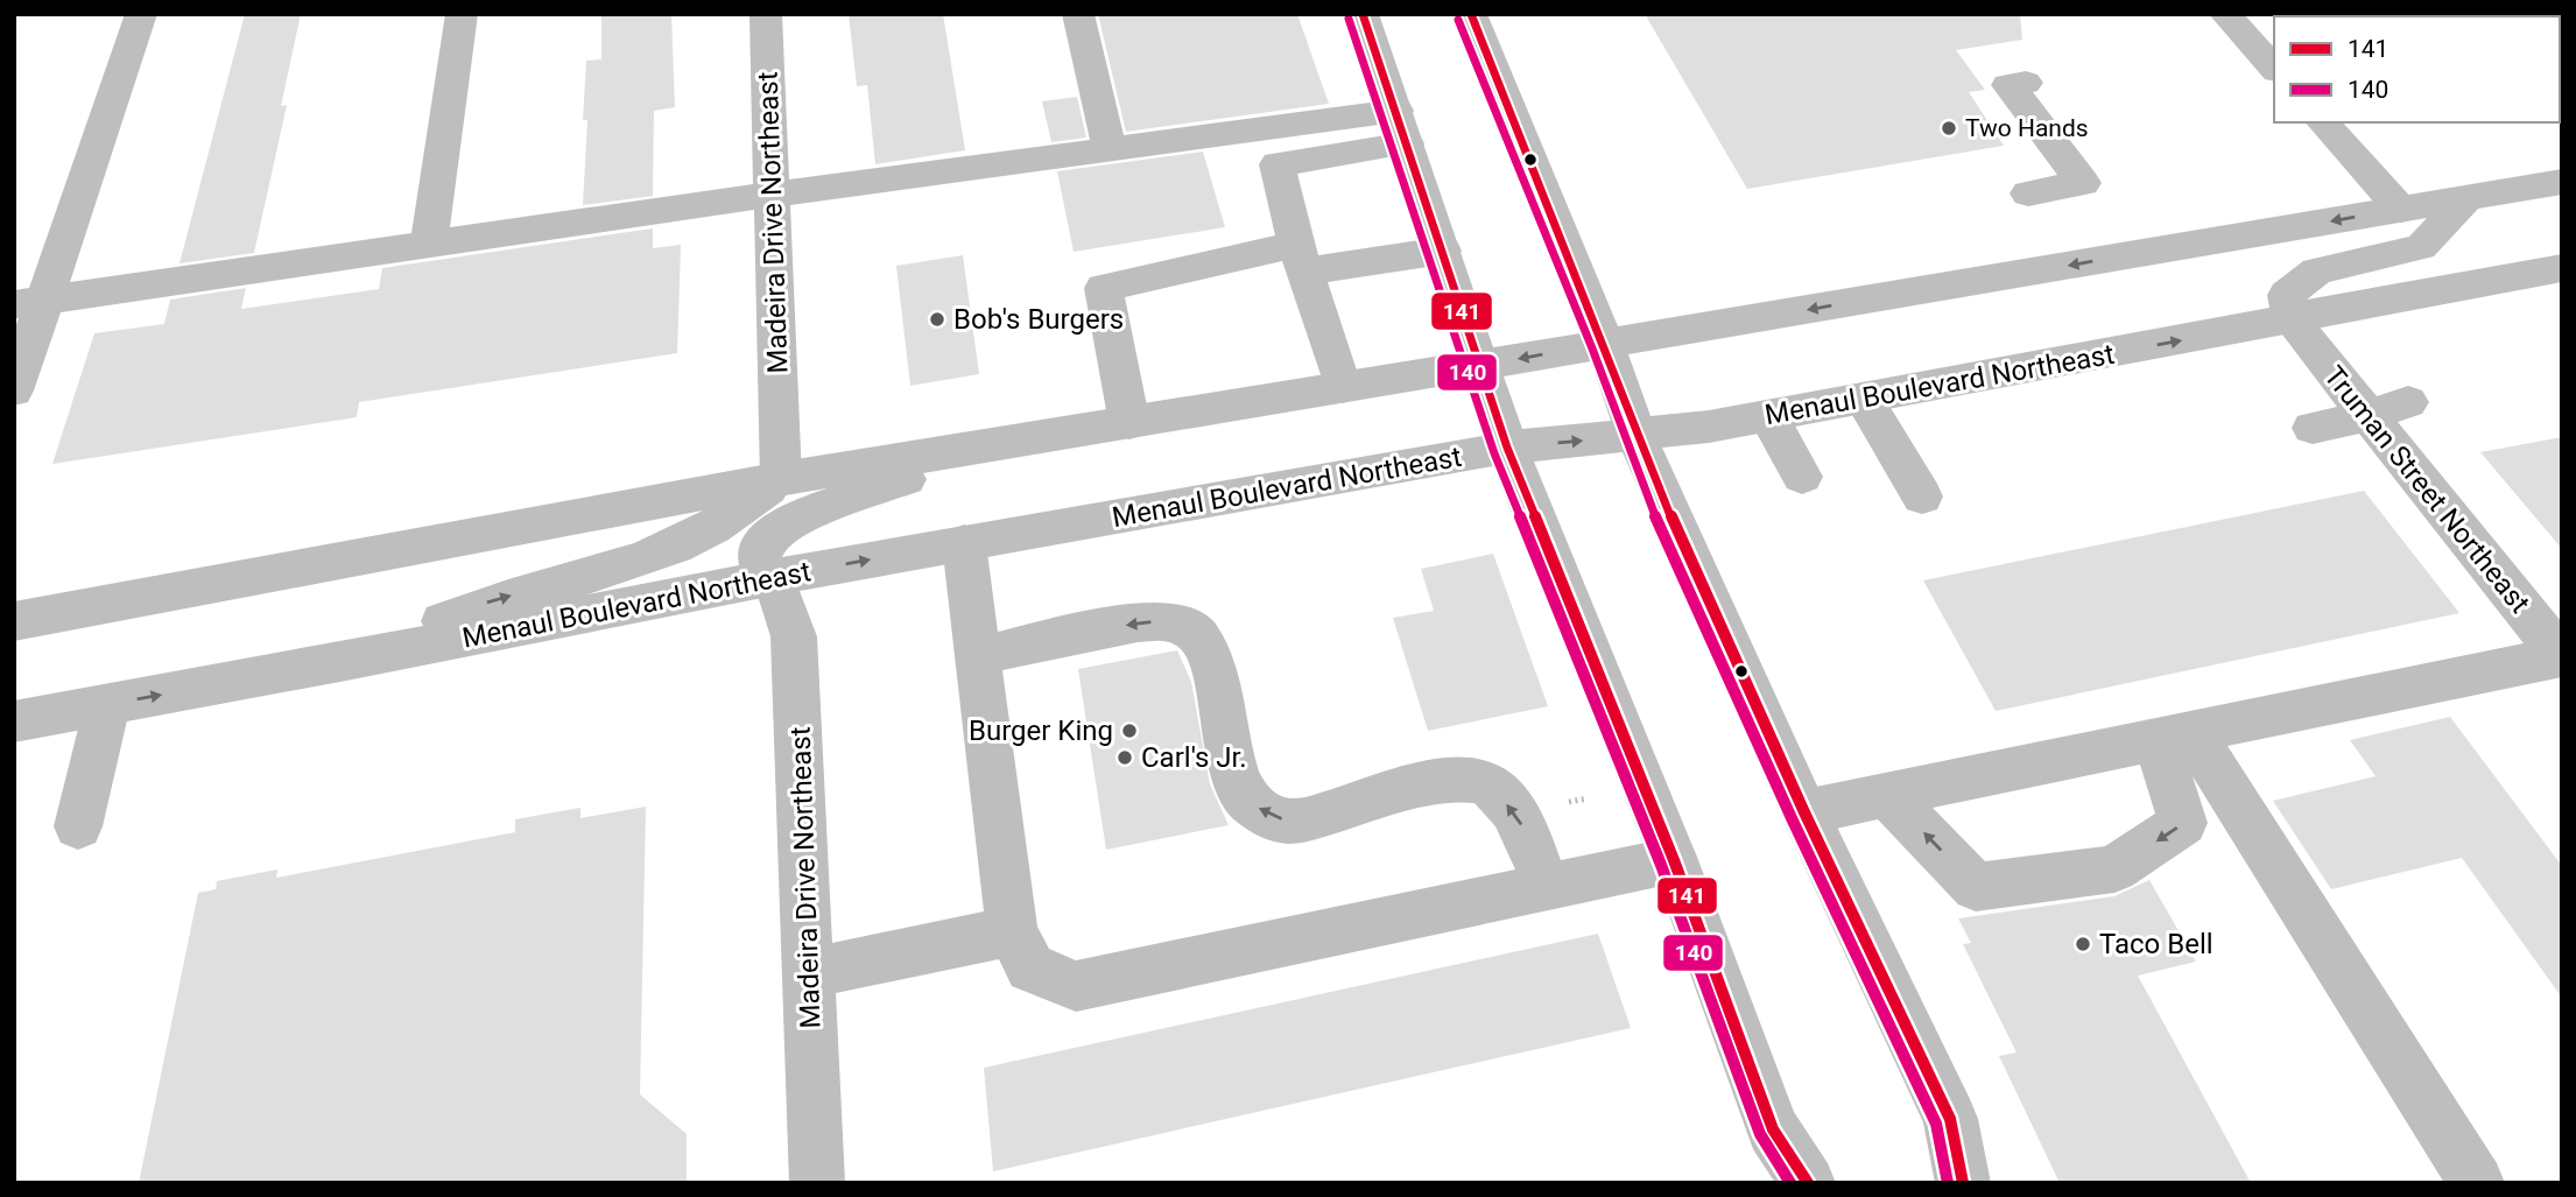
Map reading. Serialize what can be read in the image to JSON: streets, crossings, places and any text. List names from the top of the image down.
{
  "streets": {
    "main road": ["Madeira Drive Northeast", "Menaul Boulevard Northeast", "Truman Street Northeast"]
  },
  "crossings": [
    ["Madeira Drive Northeast", "Menaul Boulevard Northeast"],
    ["Menaul Boulevard Northeast", "Truman Street Northeast"]
  ],
  "places": [
    "Two Hands",
    "Bob's Burgers",
    "Burger King",
    "Carl's Jr.",
    "Taco Bell"
  ],
  "lines": ["transit line 141", "transit line 140"],
  "legend": ["141", "140"]
}
